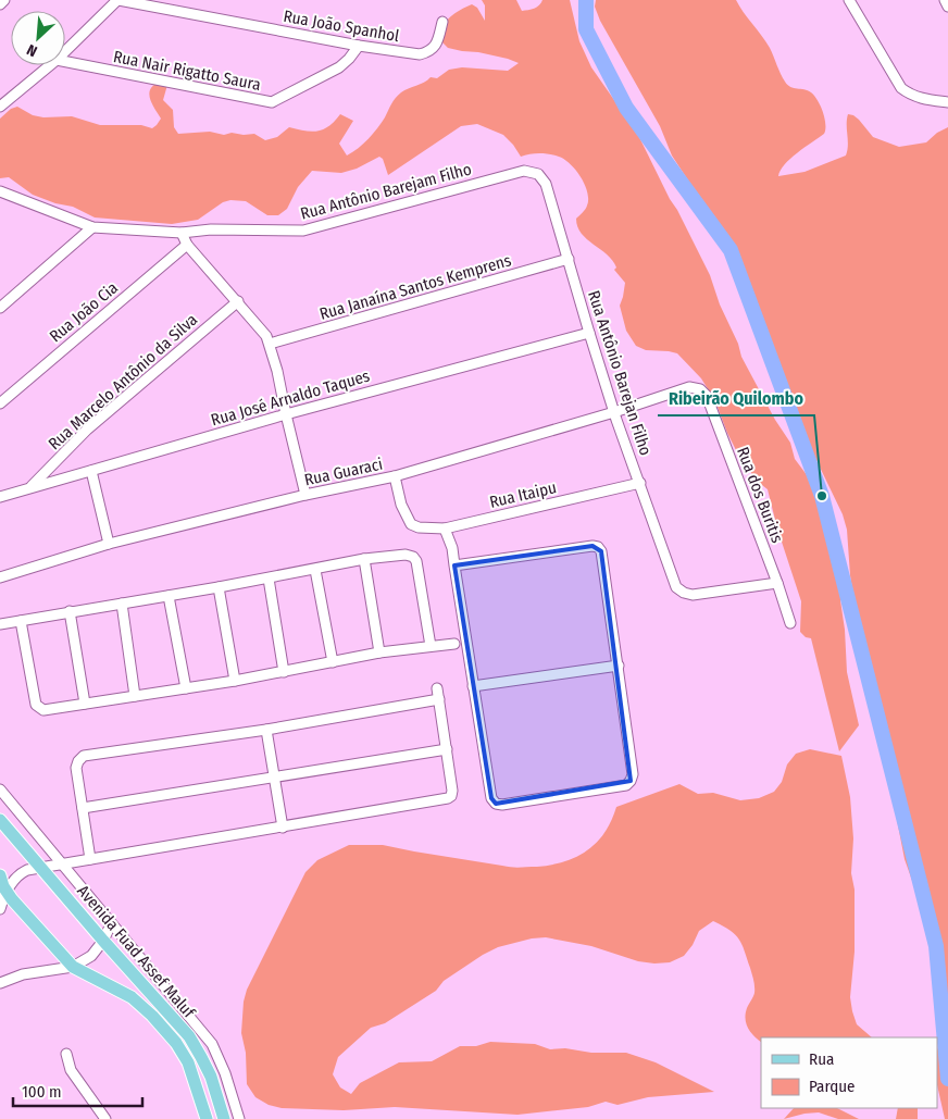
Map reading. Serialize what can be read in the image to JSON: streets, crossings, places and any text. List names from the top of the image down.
{
  "streets": {
    "main road": ["Avenida Fuad Assef Maluf"],
    "street": [
      "Rua João Spanhol",
      "Rua Nair Rigatto Saura",
      "Rua Antônio Barejam Filho",
      "Rua Janaína Santos Kemprens",
      "Rua João Cia",
      "Rua Antônio Barejan Filho",
      "Rua Marcelo Antônio da Silva",
      "Rua José Arnaldo Taques",
      "Rua Guaraci",
      "Rua Itaipu",
      "Rua dos Buritis"
    ]
  },
  "crossings": [
    ["Rua João Spanhol", "Rua Nair Rigatto Saura"],
    ["Rua Antônio Barejam Filho", "Rua Antônio Barejan Filho"],
    ["Rua Janaína Santos Kemprens", "Rua Antônio Barejan Filho"],
    ["Rua Antônio Barejan Filho", "Rua José Arnaldo Taques"],
    ["Rua Antônio Barejan Filho", "Rua Guaraci"],
    ["Rua Antônio Barejan Filho", "Rua Itaipu"],
    ["Rua Antônio Barejan Filho", "Rua dos Buritis"],
    ["Rua Marcelo Antônio da Silva", "Rua José Arnaldo Taques"],
    ["Rua Guaraci", "Rua Itaipu"],
    ["Rua Guaraci", "Rua dos Buritis"]
  ],
  "places": ["Ribeirão Quilombo"],
  "legend": ["Rua", "Parque"],
  "scale_bar": "100 m",
  "north": "bottom left"
}
